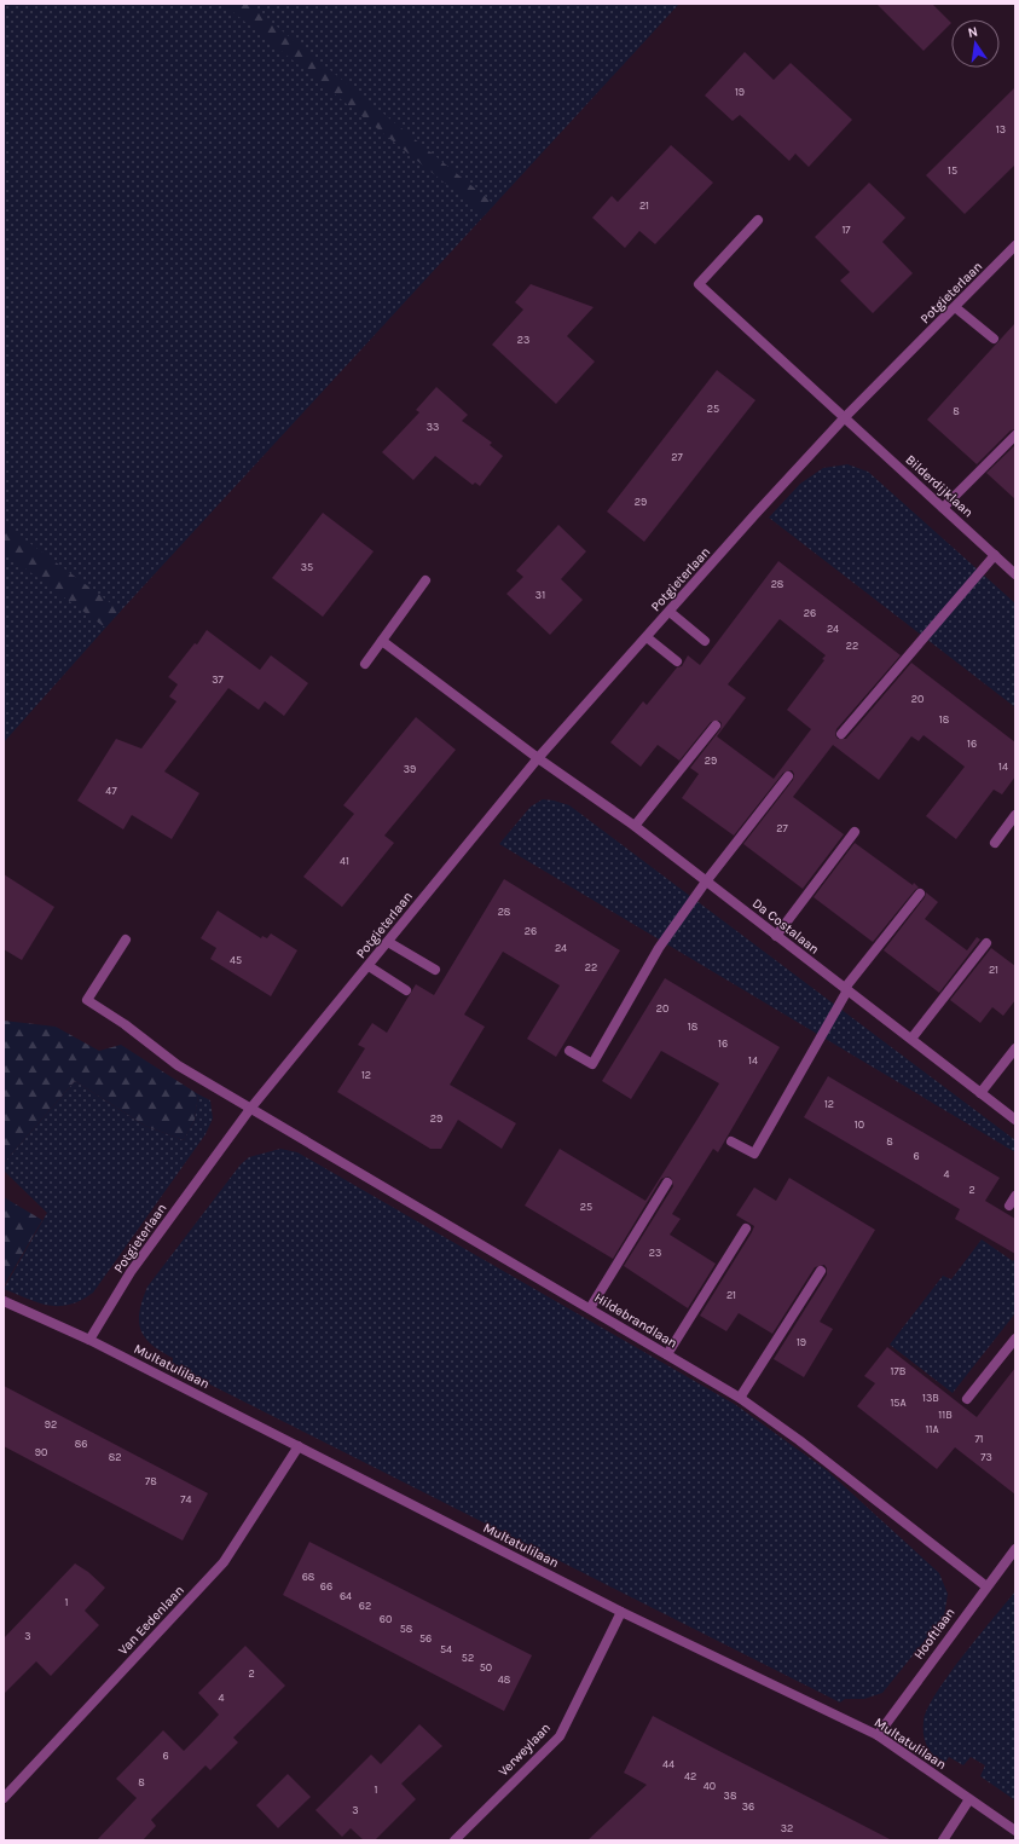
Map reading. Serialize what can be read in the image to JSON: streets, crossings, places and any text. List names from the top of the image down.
{
  "streets": {
    "street": [
      "Potgieterlaan",
      "Bilderdijklaan",
      "Da Costalaan",
      "Hildebrandlaan",
      "Multatulilaan",
      "Van Eedenlaan",
      "Hooftlaan",
      "Verweylaan"
    ]
  },
  "crossings": [
    ["Potgieterlaan", "Bilderdijklaan"],
    ["Potgieterlaan", "Da Costalaan"],
    ["Potgieterlaan", "Hildebrandlaan"],
    ["Potgieterlaan", "Multatulilaan"],
    ["Hildebrandlaan", "Hooftlaan"],
    ["Multatulilaan", "Van Eedenlaan"],
    ["Multatulilaan", "Hooftlaan"],
    ["Multatulilaan", "Verweylaan"]
  ],
  "house_numbers": [
    "19",
    "13",
    "15",
    "21",
    "17",
    "23",
    "25",
    "8",
    "33",
    "27",
    "29",
    "35",
    "28",
    "31",
    "26",
    "24",
    "22",
    "37",
    "20",
    "18",
    "16",
    "29",
    "14",
    "39",
    "47",
    "27",
    "41",
    "28",
    "26",
    "24",
    "45",
    "22",
    "21",
    "20",
    "18",
    "16",
    "14",
    "12",
    "12",
    "29",
    "10",
    "8",
    "6",
    "4",
    "2",
    "25",
    "23",
    "21",
    "19",
    "17B",
    "13B",
    "15A",
    "11B",
    "92",
    "11A",
    "71",
    "86",
    "90",
    "82",
    "73",
    "78",
    "74",
    "68",
    "66",
    "64",
    "1",
    "62",
    "60",
    "58",
    "3",
    "56",
    "54",
    "52",
    "50",
    "2",
    "48",
    "4",
    "6",
    "44",
    "42",
    "8",
    "40",
    "1",
    "38",
    "36",
    "3",
    "32"
  ],
  "north": "top"
}
